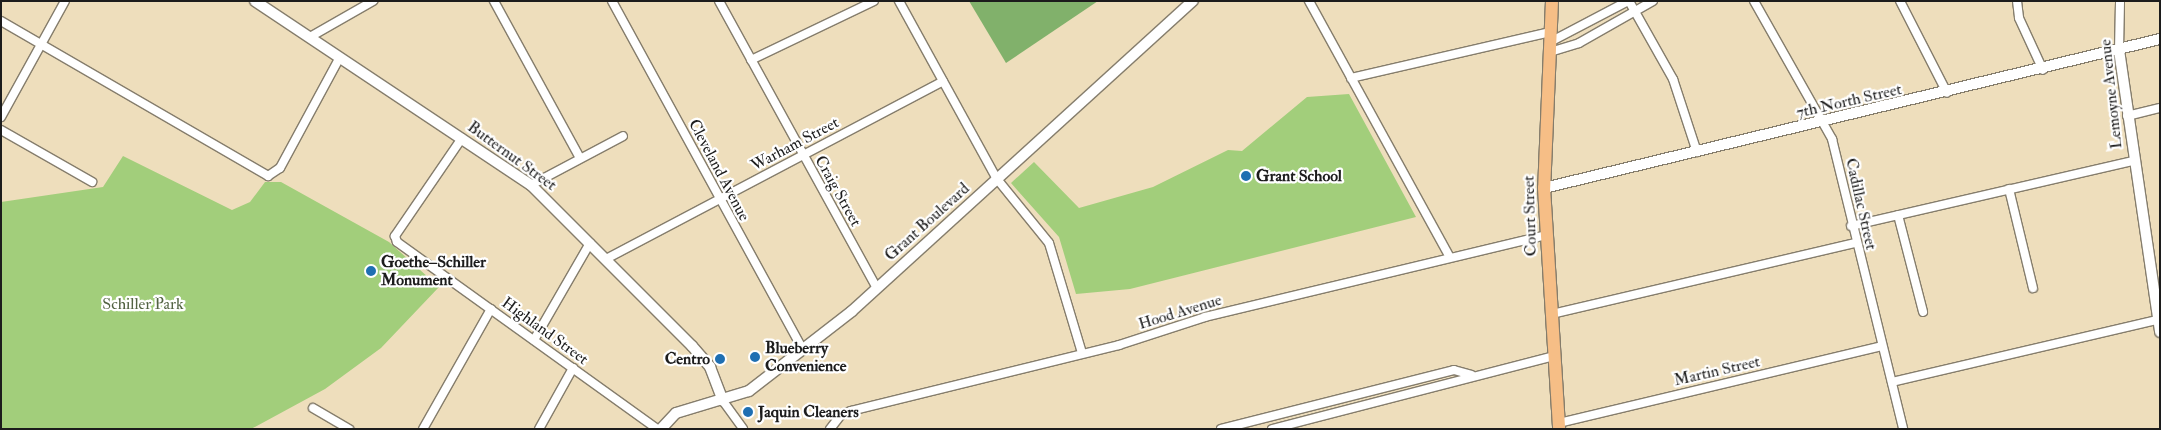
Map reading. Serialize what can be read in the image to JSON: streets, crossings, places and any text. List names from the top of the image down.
{
  "streets": {
    "main road": ["Court Street"],
    "street": [
      "Lemoyne Avenue",
      "7th North Street",
      "Warham Street",
      "Butternut Street",
      "Cleveland Avenue",
      "Craig Street",
      "Cadillac Street",
      "Grant Boulevard",
      "Hood Avenue",
      "Highland Street",
      "Martin Street"
    ]
  },
  "crossings": [
    ["Lemoyne Avenue", "7th North Street"],
    ["7th North Street", "Cadillac Street"],
    ["7th North Street", "Court Street"],
    ["Warham Street", "Butternut Street"],
    ["Warham Street", "Cleveland Avenue"],
    ["Warham Street", "Craig Street"],
    ["Butternut Street", "Grant Boulevard"],
    ["Butternut Street", "Highland Street"],
    ["Cleveland Avenue", "Grant Boulevard"],
    ["Craig Street", "Grant Boulevard"],
    ["Cadillac Street", "Martin Street"],
    ["Court Street", "Hood Avenue"],
    ["Court Street", "Martin Street"]
  ],
  "parks": ["Schiller Park"],
  "places": [
    "Grant School",
    "Goethe–Schiller Monument",
    "Blueberry Convenience",
    "Centro",
    "Jaquin Cleaners"
  ]
}
